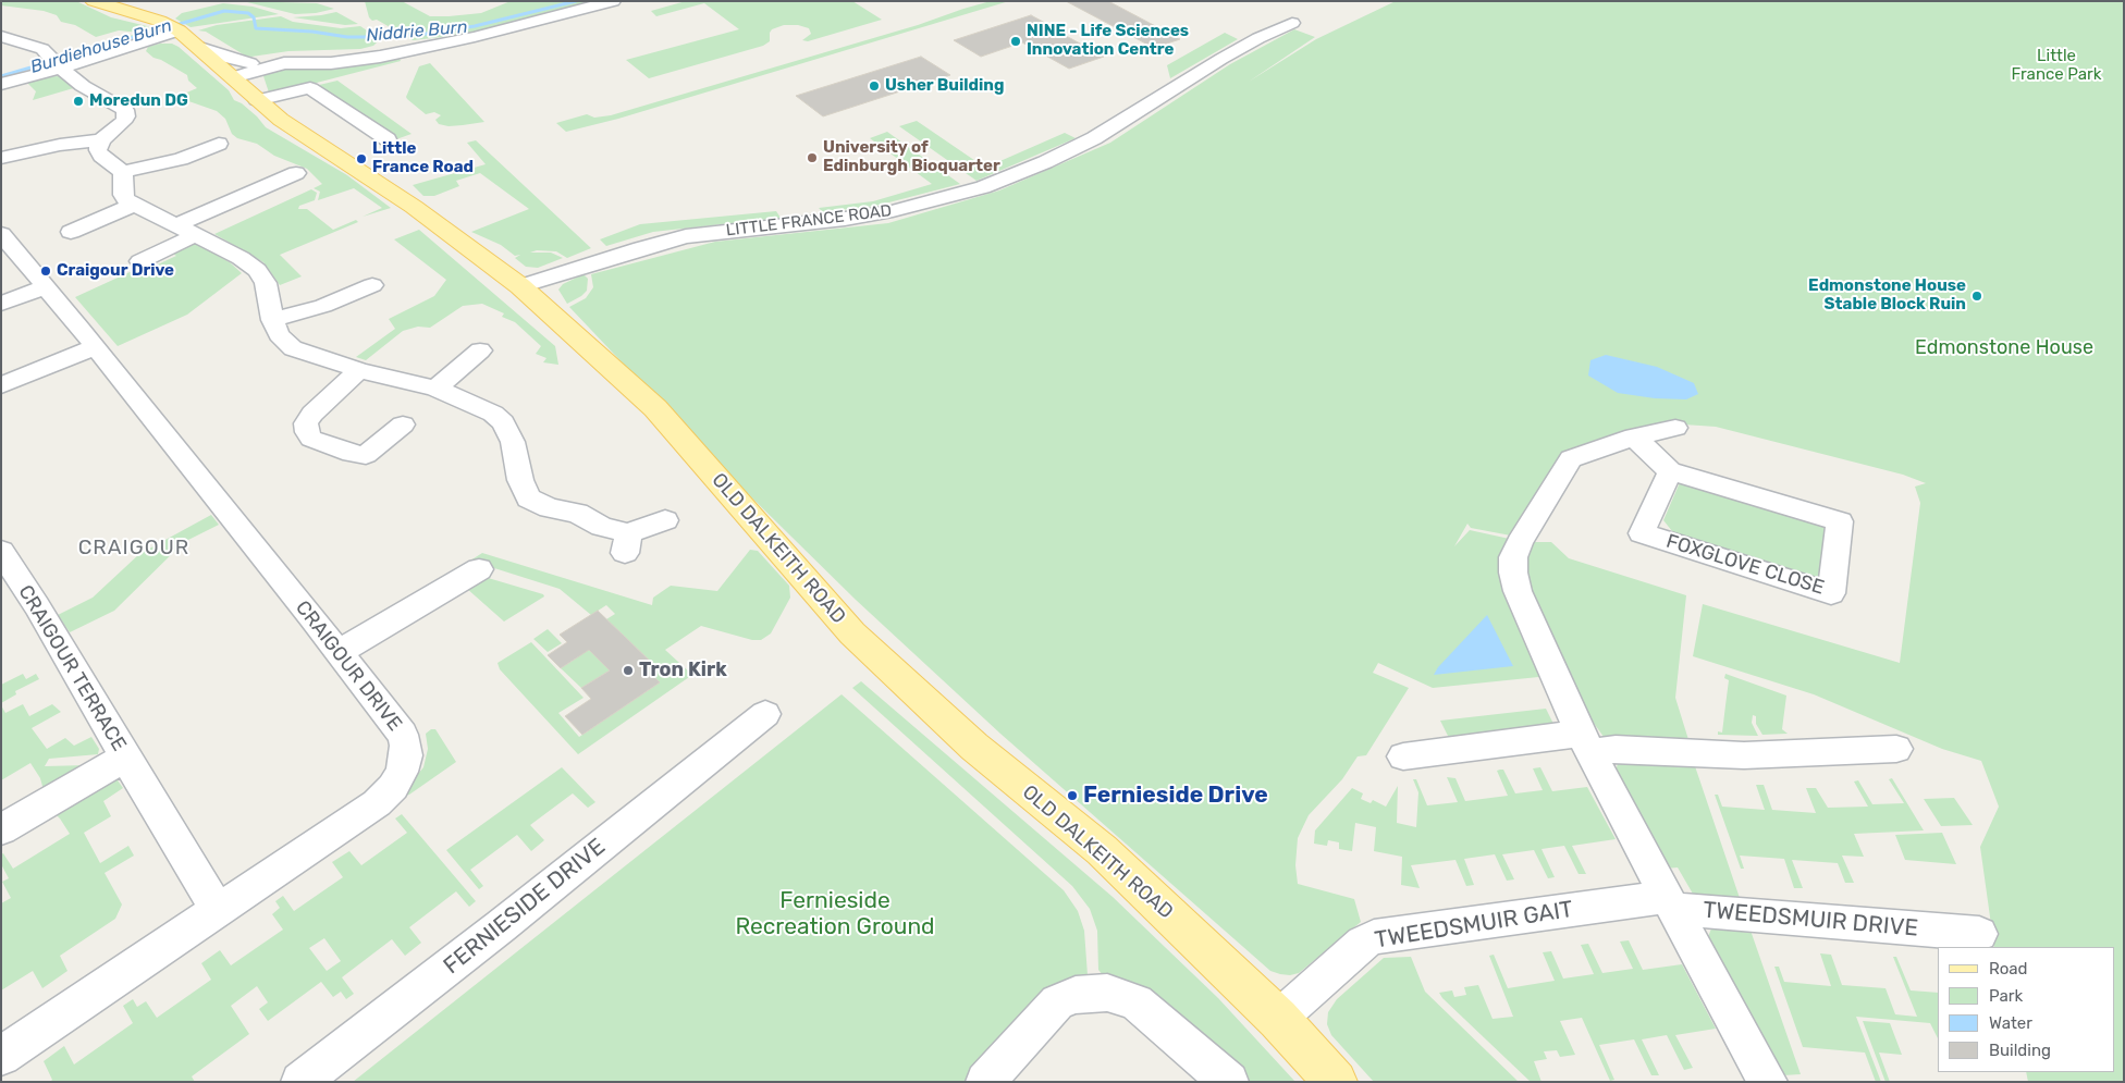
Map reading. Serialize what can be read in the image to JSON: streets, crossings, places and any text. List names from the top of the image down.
{
  "streets": {
    "main road": ["OLD DALKEITH ROAD"],
    "street": [
      "LITTLE FRANCE ROAD",
      "FOXGLOVE CLOSE",
      "CRAIGOUR DRIVE",
      "CRAIGOUR TERRACE",
      "FERNIESIDE DRIVE",
      "TWEEDSMUIR DRIVE",
      "TWEEDSMUIR GAIT"
    ]
  },
  "crossings": [
    ["LITTLE FRANCE ROAD", "OLD DALKEITH ROAD"],
    ["OLD DALKEITH ROAD", "TWEEDSMUIR GAIT"],
    ["FOXGLOVE CLOSE", "TWEEDSMUIR DRIVE"],
    ["CRAIGOUR DRIVE", "CRAIGOUR TERRACE"],
    ["TWEEDSMUIR DRIVE", "TWEEDSMUIR GAIT"]
  ],
  "districts": ["CRAIGOUR"],
  "water": ["Niddrie Burn", "Burdiehouse Burn"],
  "parks": ["Little France Park", "Edmonstone House", "Fernieside Recreation Ground"],
  "places": [
    "NINE - Life Sciences Innovation Centre",
    "Usher Building",
    "Moredun DG",
    "University of Edinburgh Bioquarter",
    "Little France Road",
    "Craigour Drive",
    "Edmonstone House Stable Block Ruin",
    "Tron Kirk",
    "Fernieside Drive"
  ],
  "legend": [
    "Road",
    "Park",
    "Water",
    "Building"
  ]
}
